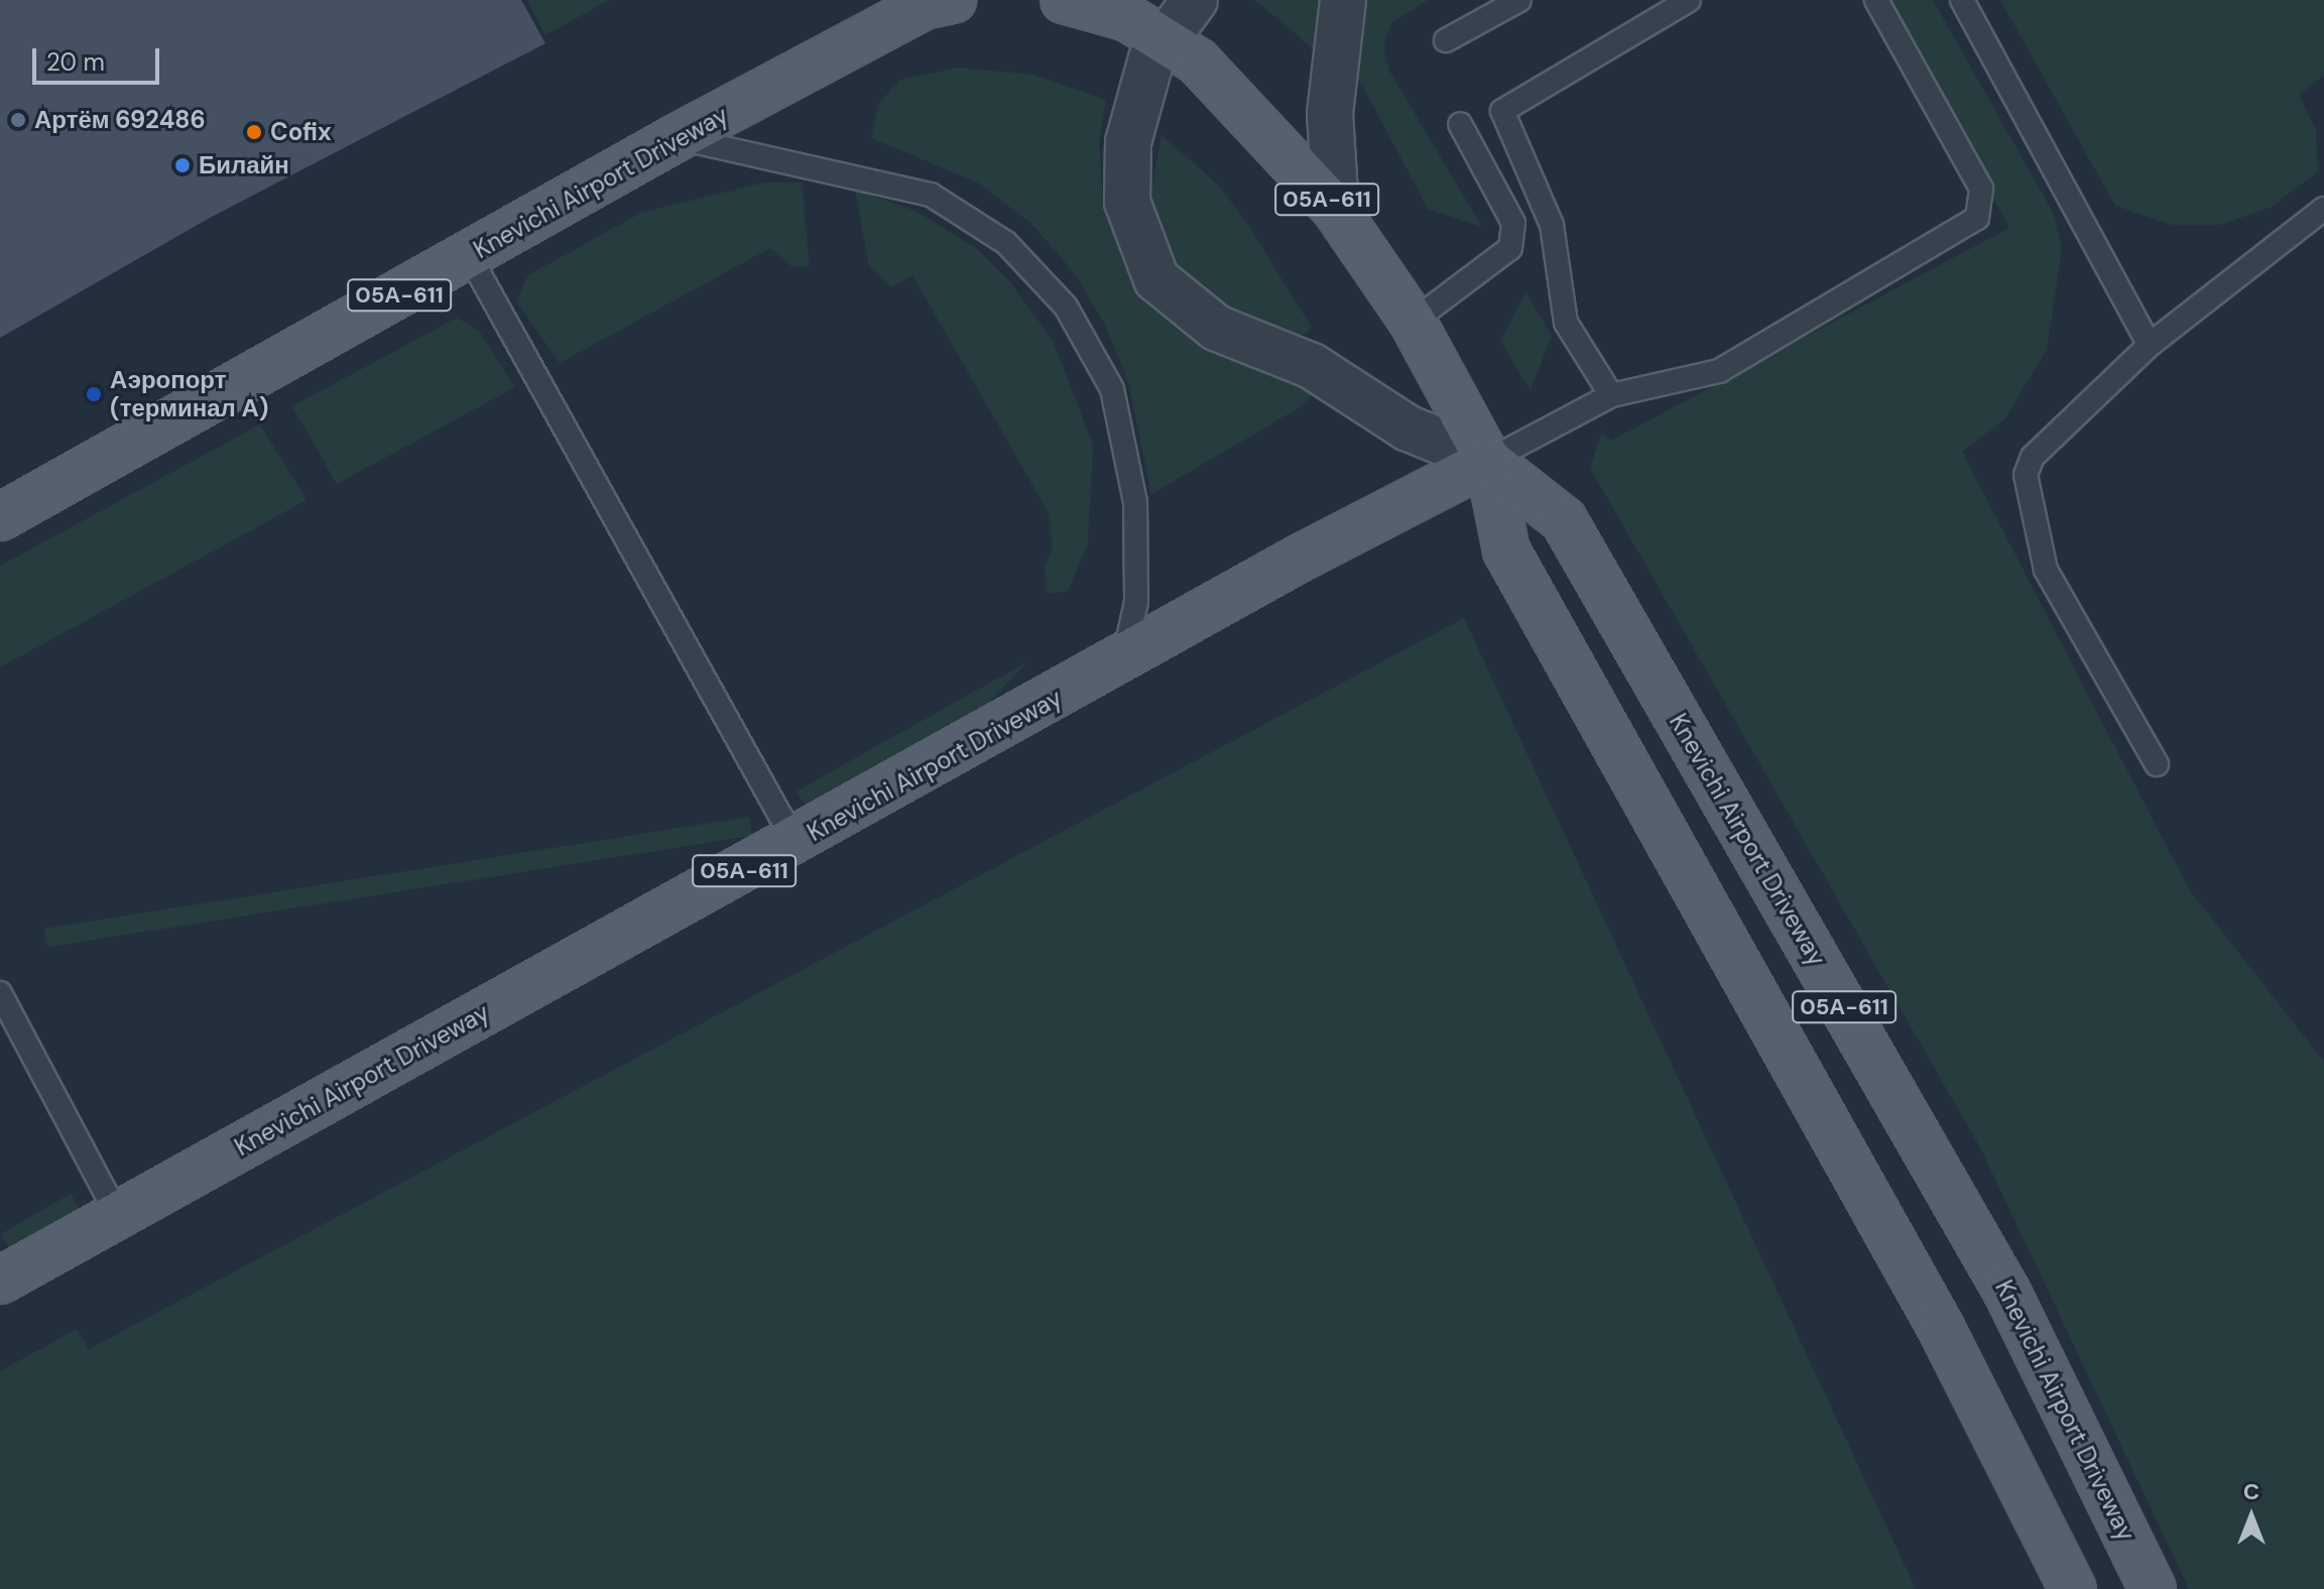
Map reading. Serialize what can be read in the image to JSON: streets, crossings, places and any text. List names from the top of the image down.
{
  "streets": {
    "main road": ["Knevichi Airport Driveway", "05А-611"]
  },
  "places": [
    "Артём 692486",
    "Cofix",
    "Билайн",
    "Аэропорт (терминал А)"
  ],
  "scale_bar": "20 m",
  "north": "top"
}
